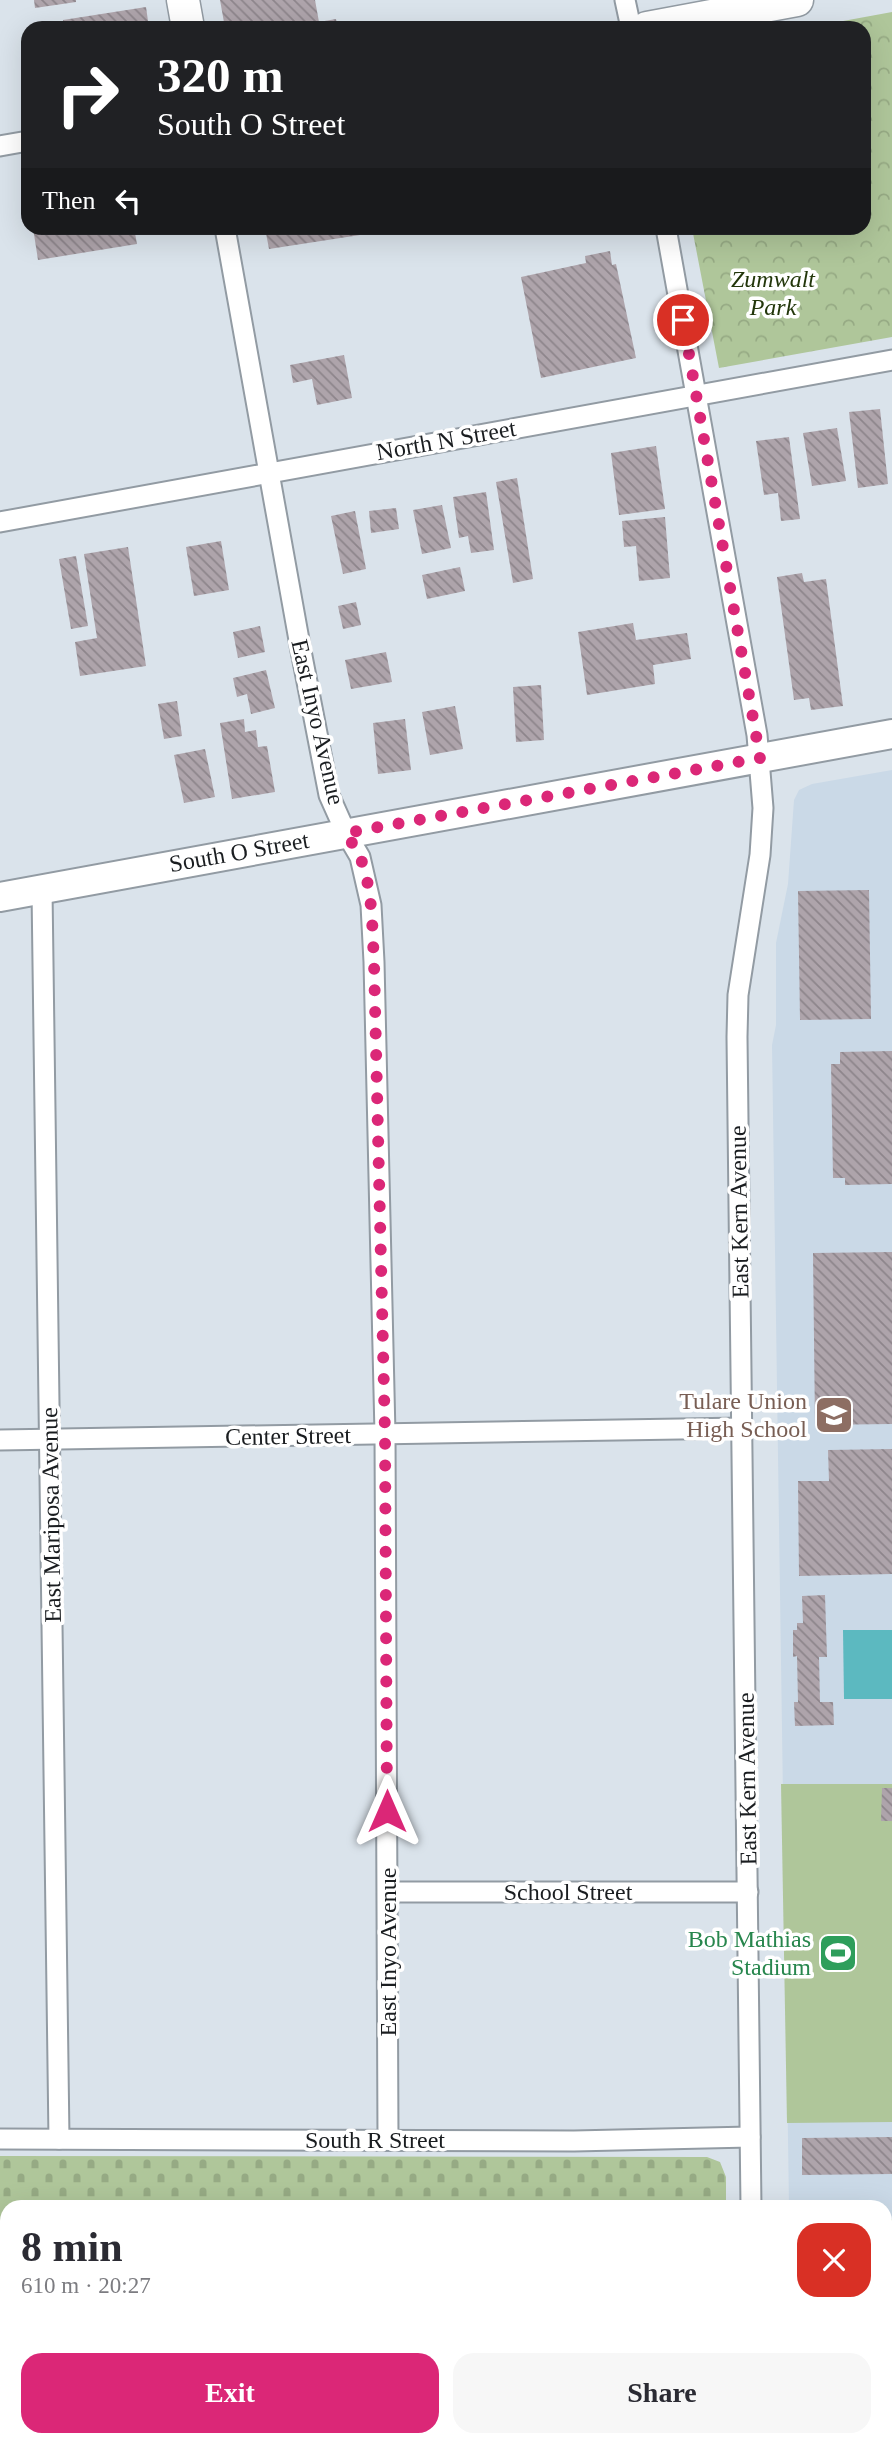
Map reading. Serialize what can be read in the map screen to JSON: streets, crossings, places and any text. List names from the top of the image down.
{
  "streets": {
    "main road": ["South O Street"],
    "street": [
      "North N Street",
      "East Inyo Avenue",
      "East Kern Avenue",
      "Center Street",
      "East Mariposa Avenue",
      "School Street",
      "South R Street"
    ]
  },
  "crossings": [
    ["North N Street", "East Inyo Avenue"],
    ["North N Street", "East Kern Avenue"],
    ["East Inyo Avenue", "South O Street"],
    ["East Inyo Avenue", "Center Street"],
    ["East Inyo Avenue", "School Street"],
    ["East Inyo Avenue", "South R Street"],
    ["South O Street", "East Kern Avenue"],
    ["South O Street", "East Mariposa Avenue"],
    ["East Kern Avenue", "Center Street"],
    ["East Kern Avenue", "School Street"],
    ["East Kern Avenue", "South R Street"],
    ["Center Street", "East Mariposa Avenue"],
    ["East Mariposa Avenue", "South R Street"]
  ],
  "parks": ["Zumwalt Park"],
  "places": {
    "school or university": ["Tulare Union High School"],
    "sports": ["Bob Mathias Stadium"]
  },
  "page": {
    "turn": ["320 m", "South O Street"],
    "then": "Then",
    "heading": ["8 min", "610 m · 20:27"],
    "buttons": ["Exit", "Share"]
  }
}
